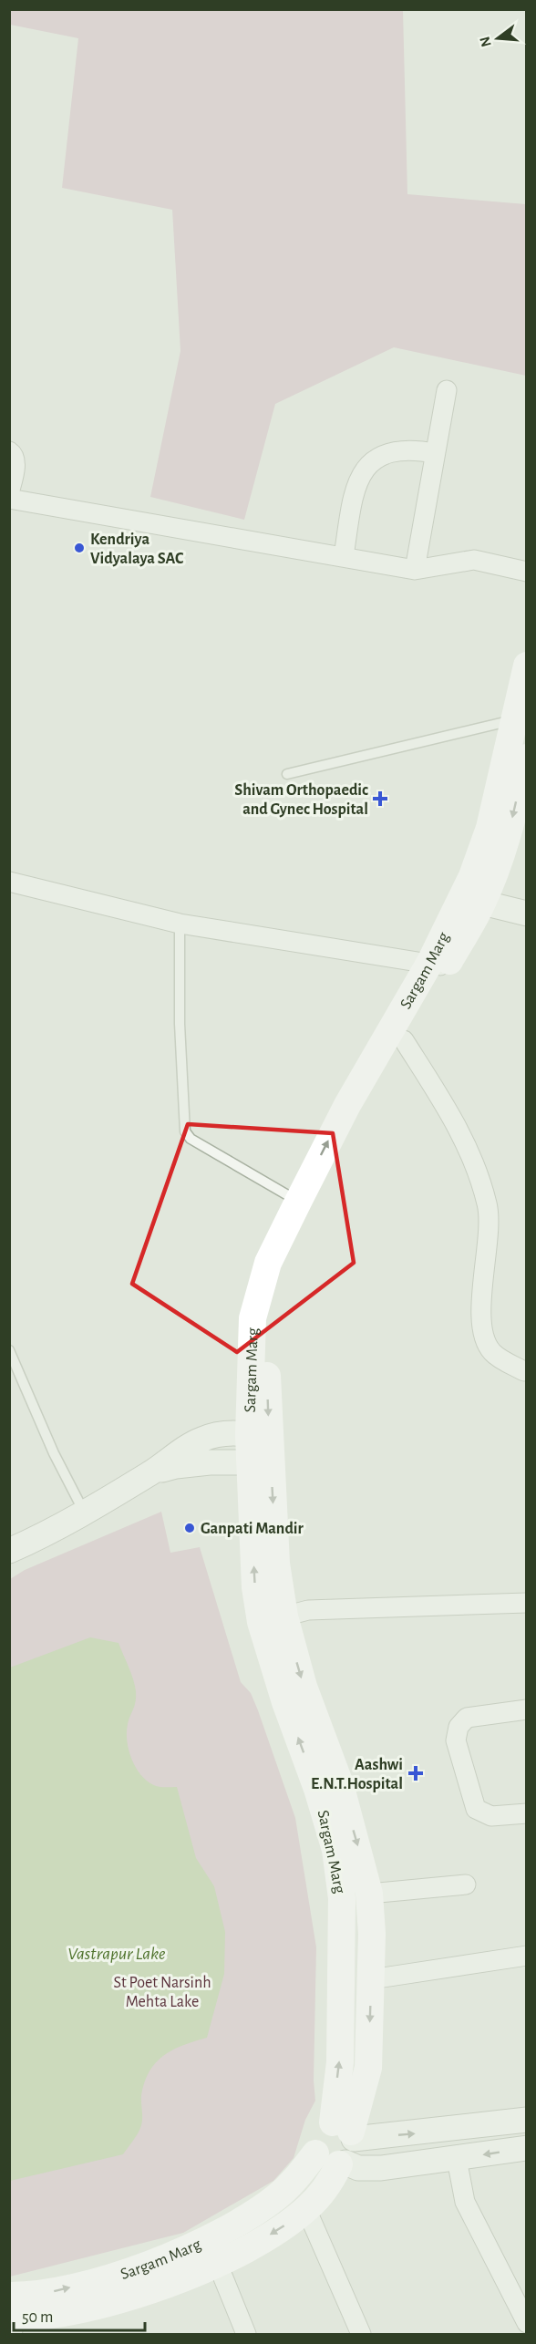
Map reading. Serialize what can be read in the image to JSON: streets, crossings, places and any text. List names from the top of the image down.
{
  "streets": {
    "main road": ["Sargam Marg"]
  },
  "water": ["Vastrapur Lake"],
  "parks": ["St Poet Narsinh Mehta Lake"],
  "places": {
    "other": ["Kendriya Vidyalaya SAC", "Ganpati Mandir"],
    "health": ["Shivam Orthopaedic and Gynec Hospital", "Aashwi E.N.T.Hospital"]
  },
  "scale_bar": "50 m",
  "north": "left"
}
